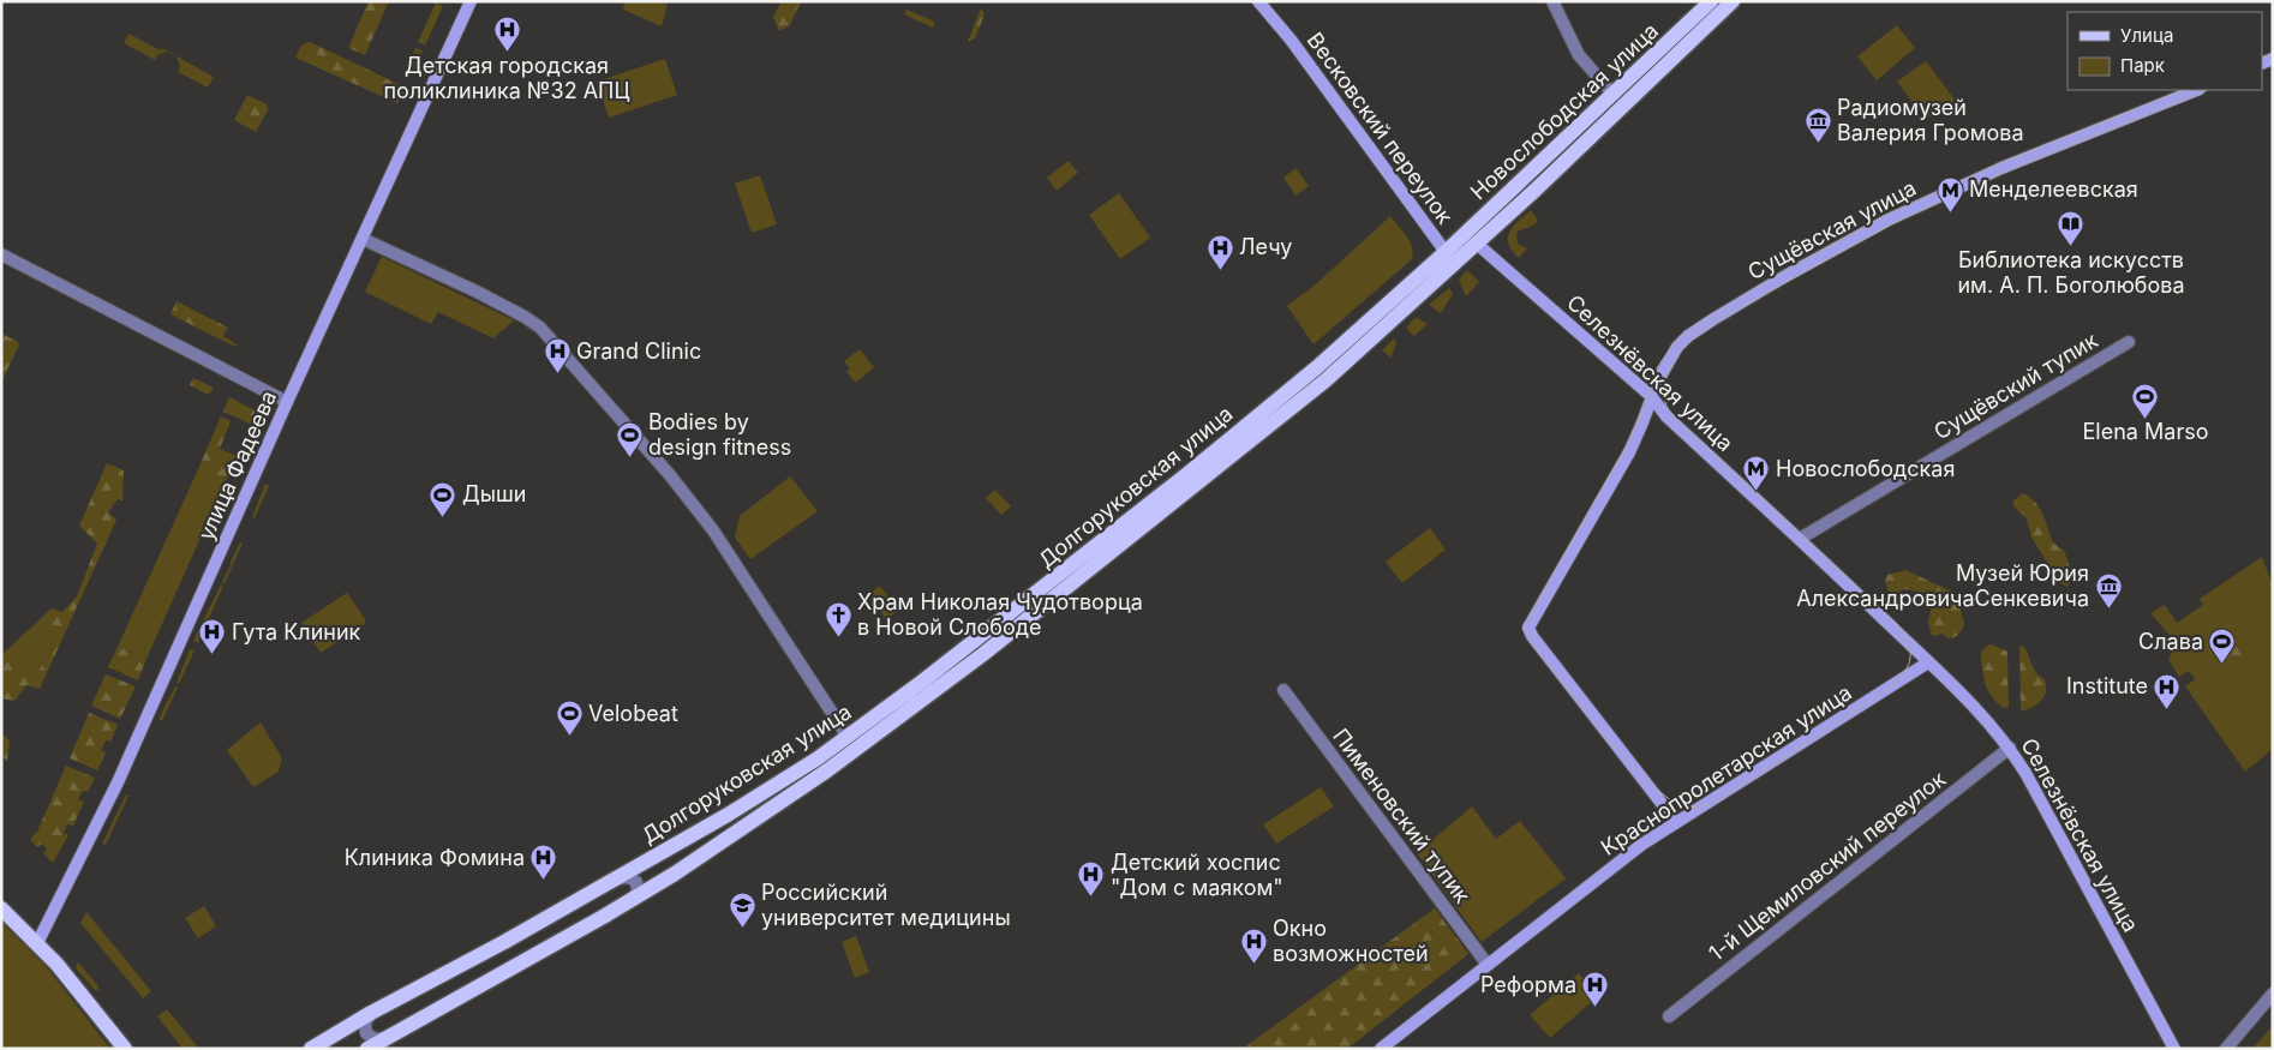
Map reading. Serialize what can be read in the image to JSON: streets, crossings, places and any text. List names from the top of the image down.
{
  "streets": {
    "main road": ["Новослободская улица", "Долгоруковская улица"],
    "street": [
      "Весковский переулок",
      "Сущёвская улица",
      "Селезнёвская улица",
      "Сущёвский тупик",
      "улица Фадеева",
      "Краснопролетарская улица",
      "Пименовский тупик",
      "1-й Щемиловский переулок"
    ]
  },
  "crossings": [
    ["Новослободская улица", "Весковский переулок"],
    ["Новослободская улица", "Селезнёвская улица"],
    ["Новослободская улица", "Долгоруковская улица"],
    ["Весковский переулок", "Долгоруковская улица"],
    ["Сущёвская улица", "Селезнёвская улица"],
    ["Сущёвская улица", "Краснопролетарская улица"],
    ["Селезнёвская улица", "Сущёвский тупик"],
    ["Селезнёвская улица", "Долгоруковская улица"],
    ["Селезнёвская улица", "Краснопролетарская улица"],
    ["Селезнёвская улица", "1-й Щемиловский переулок"],
    ["Краснопролетарская улица", "Пименовский тупик"]
  ],
  "places": {
    "hospital": [
      "Детская городская поликлиника №32 АПЦ",
      "Лечу",
      "Grand Clinic",
      "Гута Клиник",
      "Institute",
      "Клиника Фомина",
      "Детский хоспис \"Дом с маяком\"",
      "Окно возможностей",
      "Реформа"
    ],
    "museum": ["Радиомузей Валерия Громова", "Музей Юрия АлександровичаСенкевича"],
    "metro station": ["Менделеевская", "Новослободская"],
    "library": ["Библиотека искусств им. А. П. Боголюбова"],
    "sports": [
      "Elena Marso",
      "Bodies by design fitness",
      "Дыши",
      "Слава",
      "Velobeat"
    ],
    "church": ["Храм Николая Чудотворца в Новой Слободе"],
    "school or university": ["Российский университет медицины"]
  },
  "legend": ["Улица", "Парк"]
}
